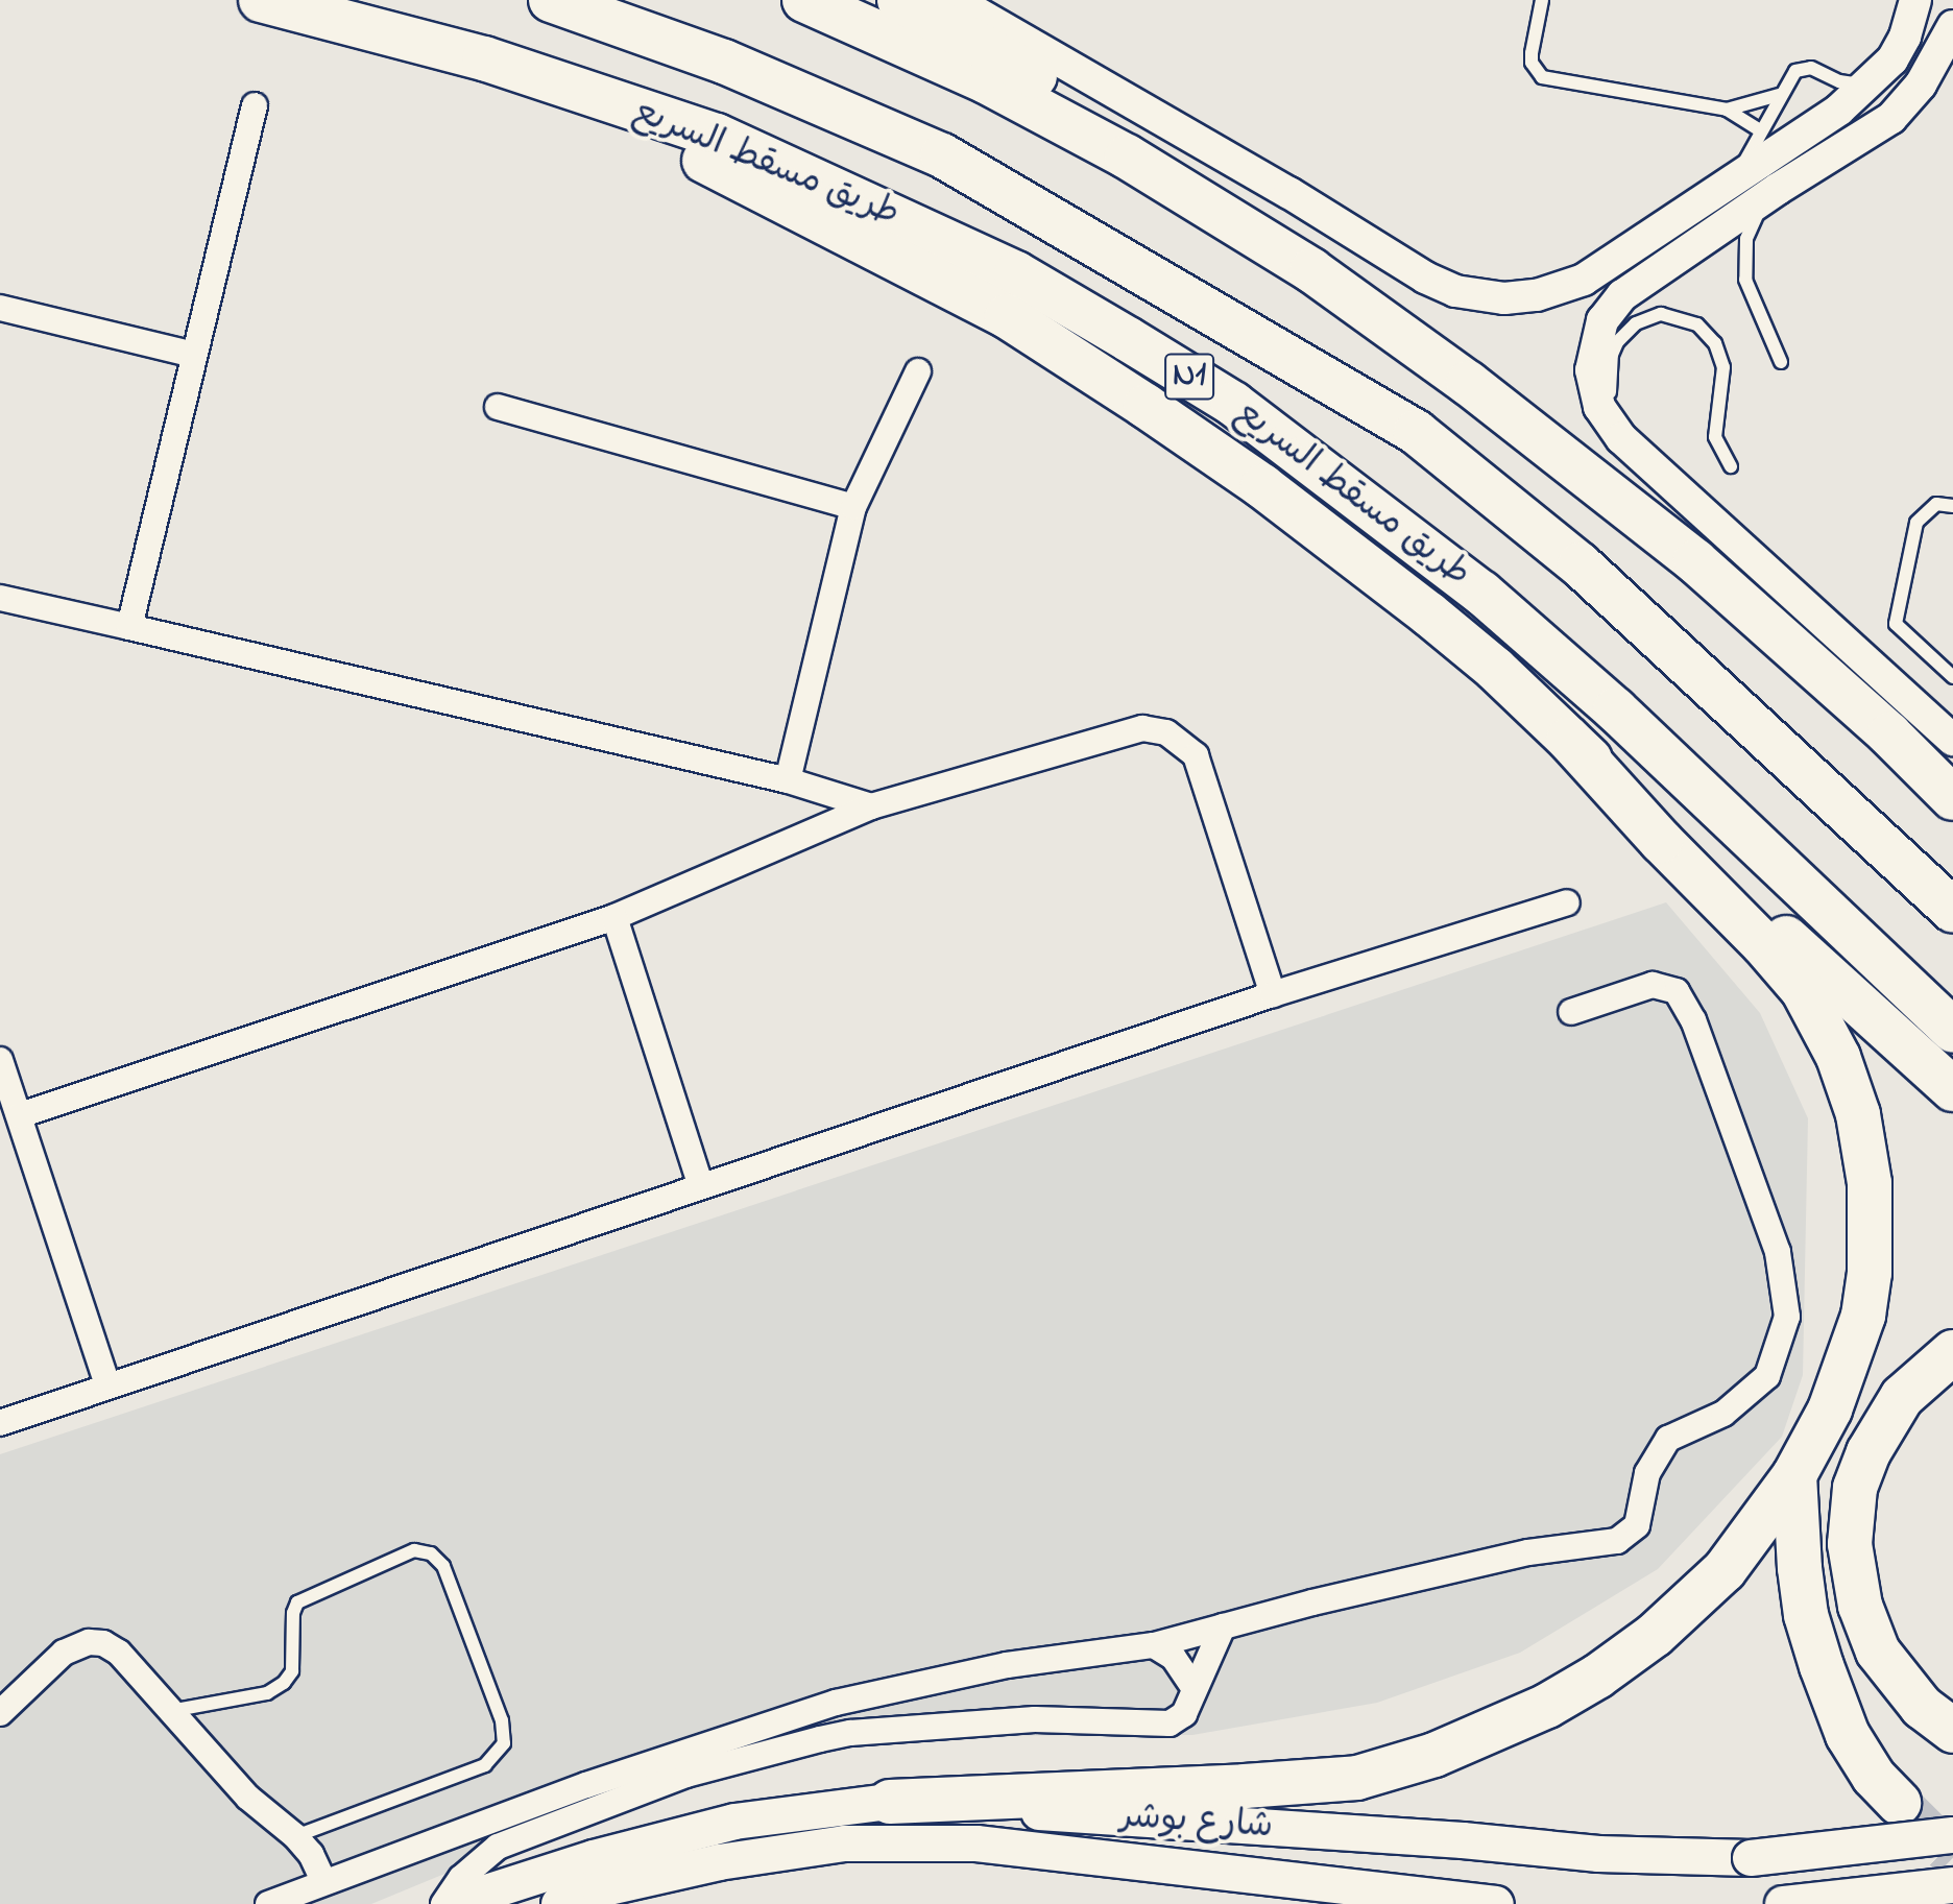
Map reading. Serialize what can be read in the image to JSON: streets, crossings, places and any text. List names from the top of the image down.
{
  "streets": {
    "highway": ["طريق مسقط السريع", "N1"],
    "main road": ["شارع بوشر"]
  }
}
